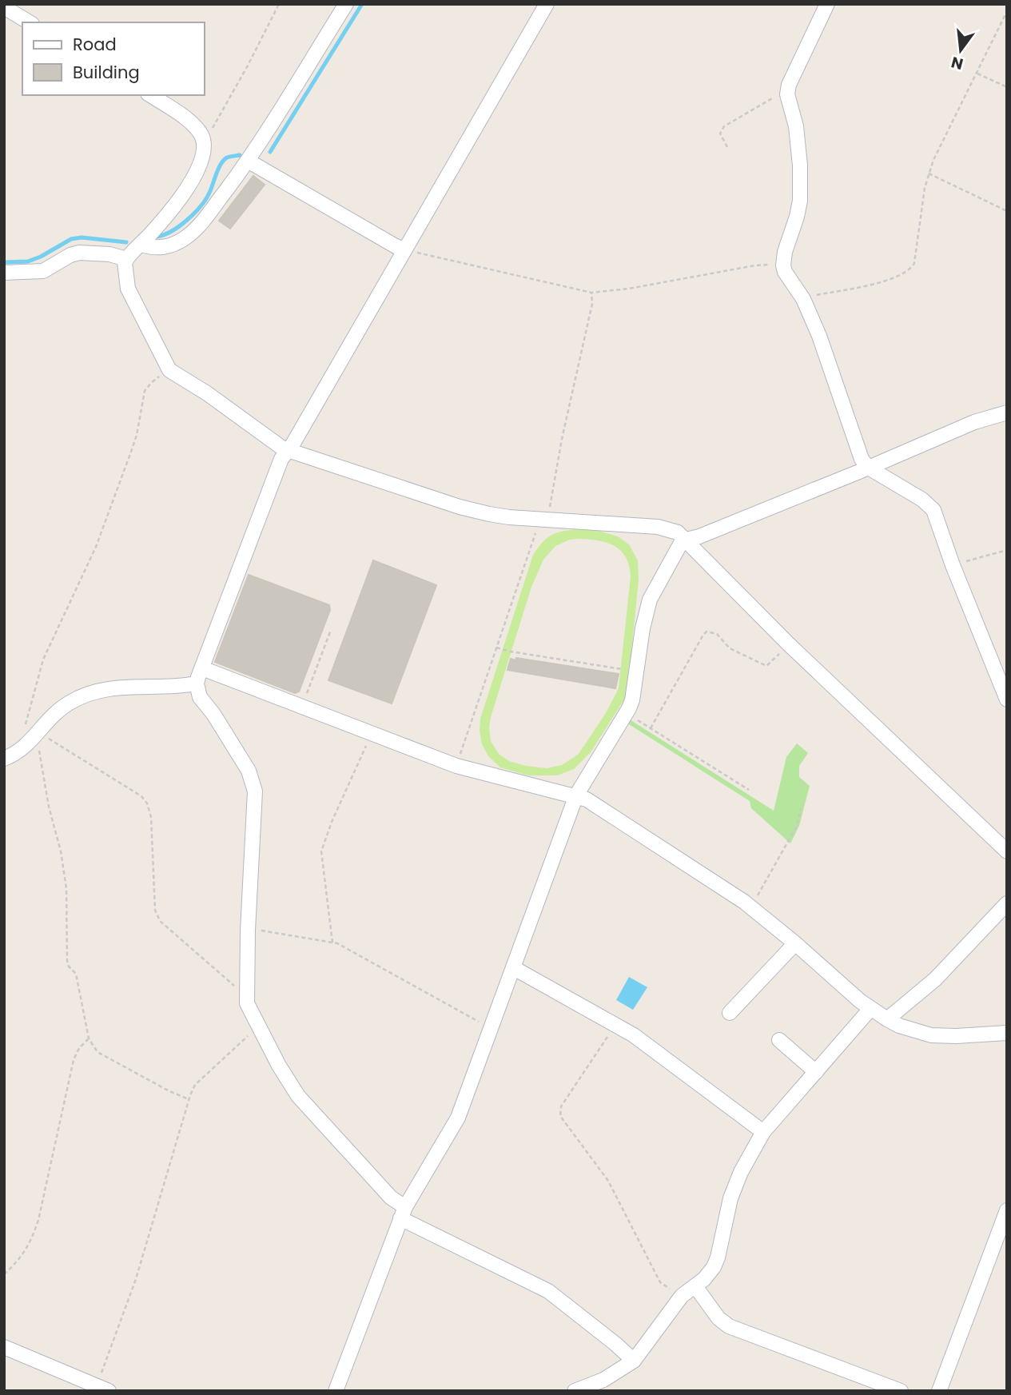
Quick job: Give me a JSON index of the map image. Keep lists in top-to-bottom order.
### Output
{
  "legend": ["Road", "Building"],
  "north": "bottom"
}
